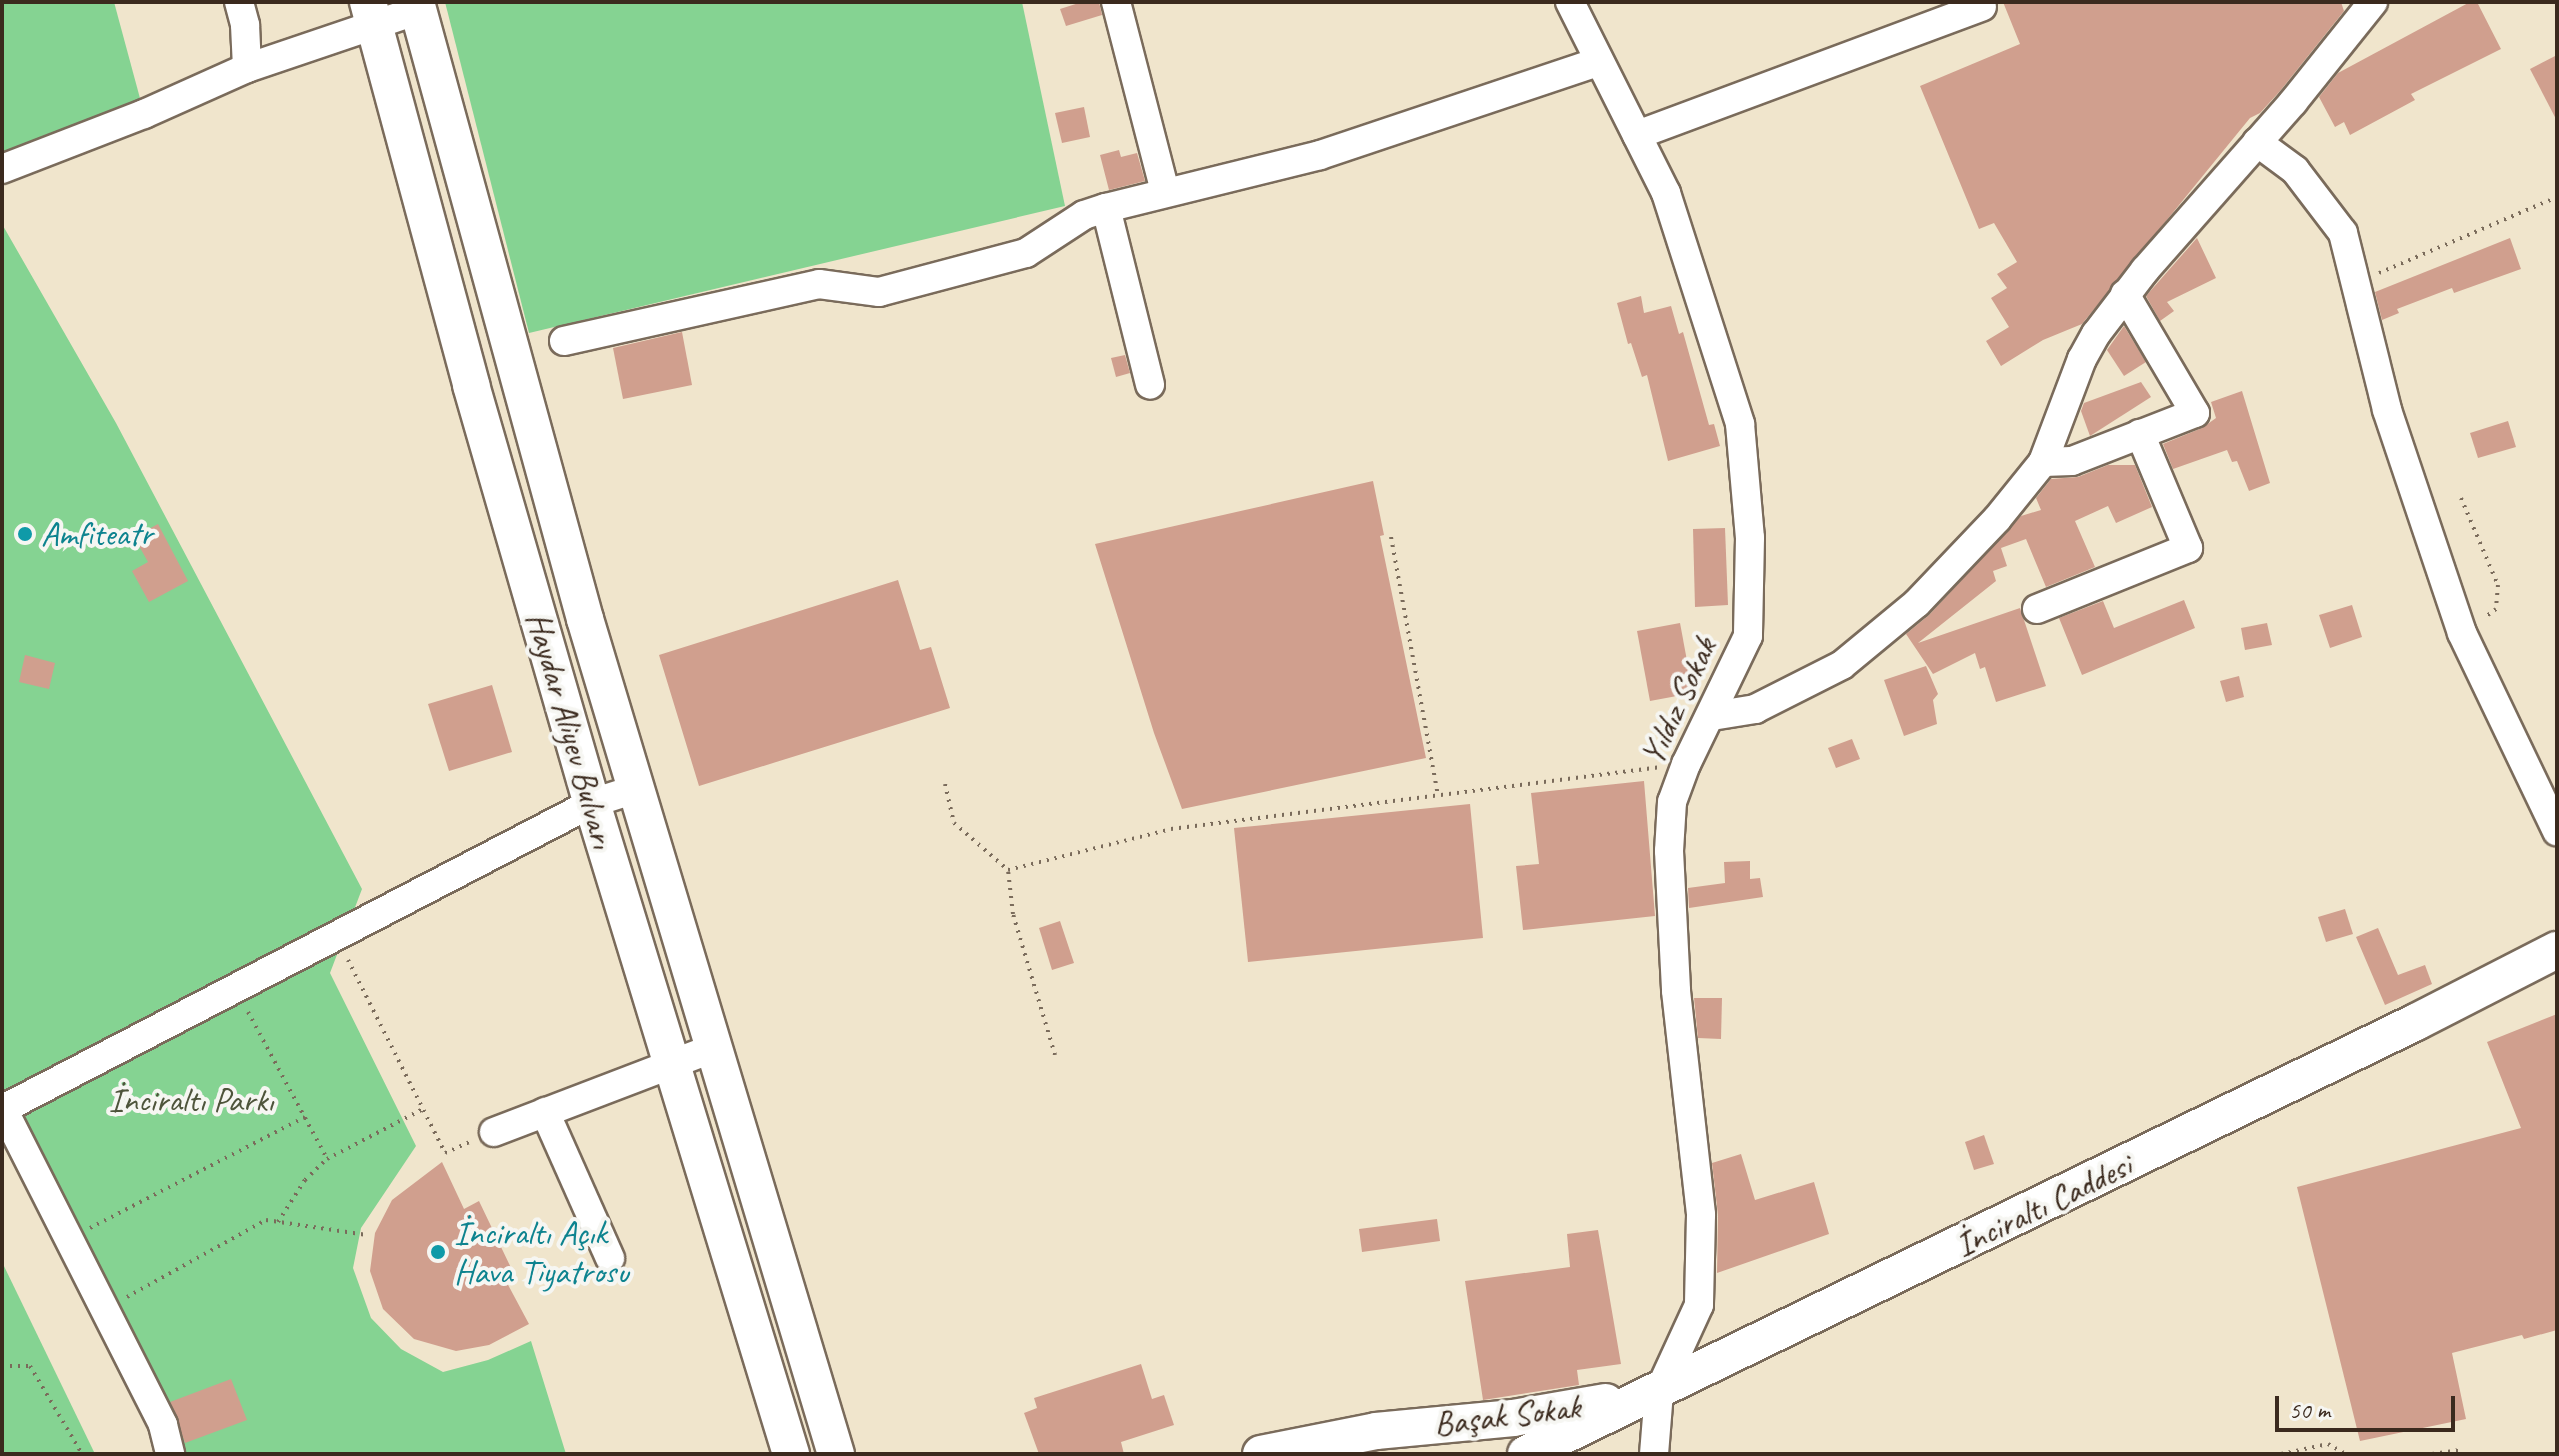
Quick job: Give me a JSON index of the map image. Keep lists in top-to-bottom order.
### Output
{
  "streets": {
    "main road": ["Haydar Aliyev Bulvarı", "İnciraltı Caddesi", "Başak Sokak"],
    "street": ["Yıldız Sokak"]
  },
  "crossings": [
    ["Yıldız Sokak", "İnciraltı Caddesi"],
    ["Yıldız Sokak", "Başak Sokak"],
    ["İnciraltı Caddesi", "Başak Sokak"]
  ],
  "parks": ["İnciraltı Parkı"],
  "places": ["Amfiteatr", "İnciraltı Açık Hava Tiyatrosu"],
  "scale_bar": "50 m"
}
